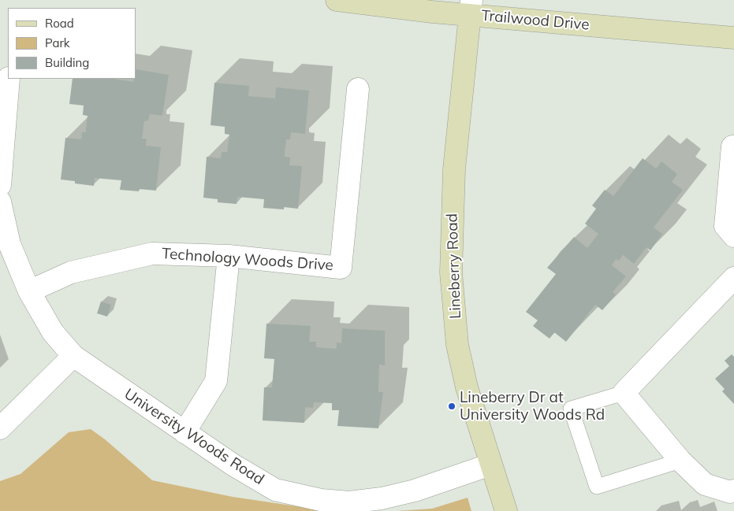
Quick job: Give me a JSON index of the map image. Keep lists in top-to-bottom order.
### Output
{
  "streets": {
    "street": [
      "Trailwood Drive",
      "Technology Woods Drive",
      "Lineberry Road",
      "University Woods Road"
    ]
  },
  "crossings": [
    ["Trailwood Drive", "Lineberry Road"],
    ["Technology Woods Drive", "University Woods Road"],
    ["Lineberry Road", "University Woods Road"]
  ],
  "places": ["Lineberry Dr at University Woods Rd"],
  "legend": ["Road", "Park", "Building"]
}
